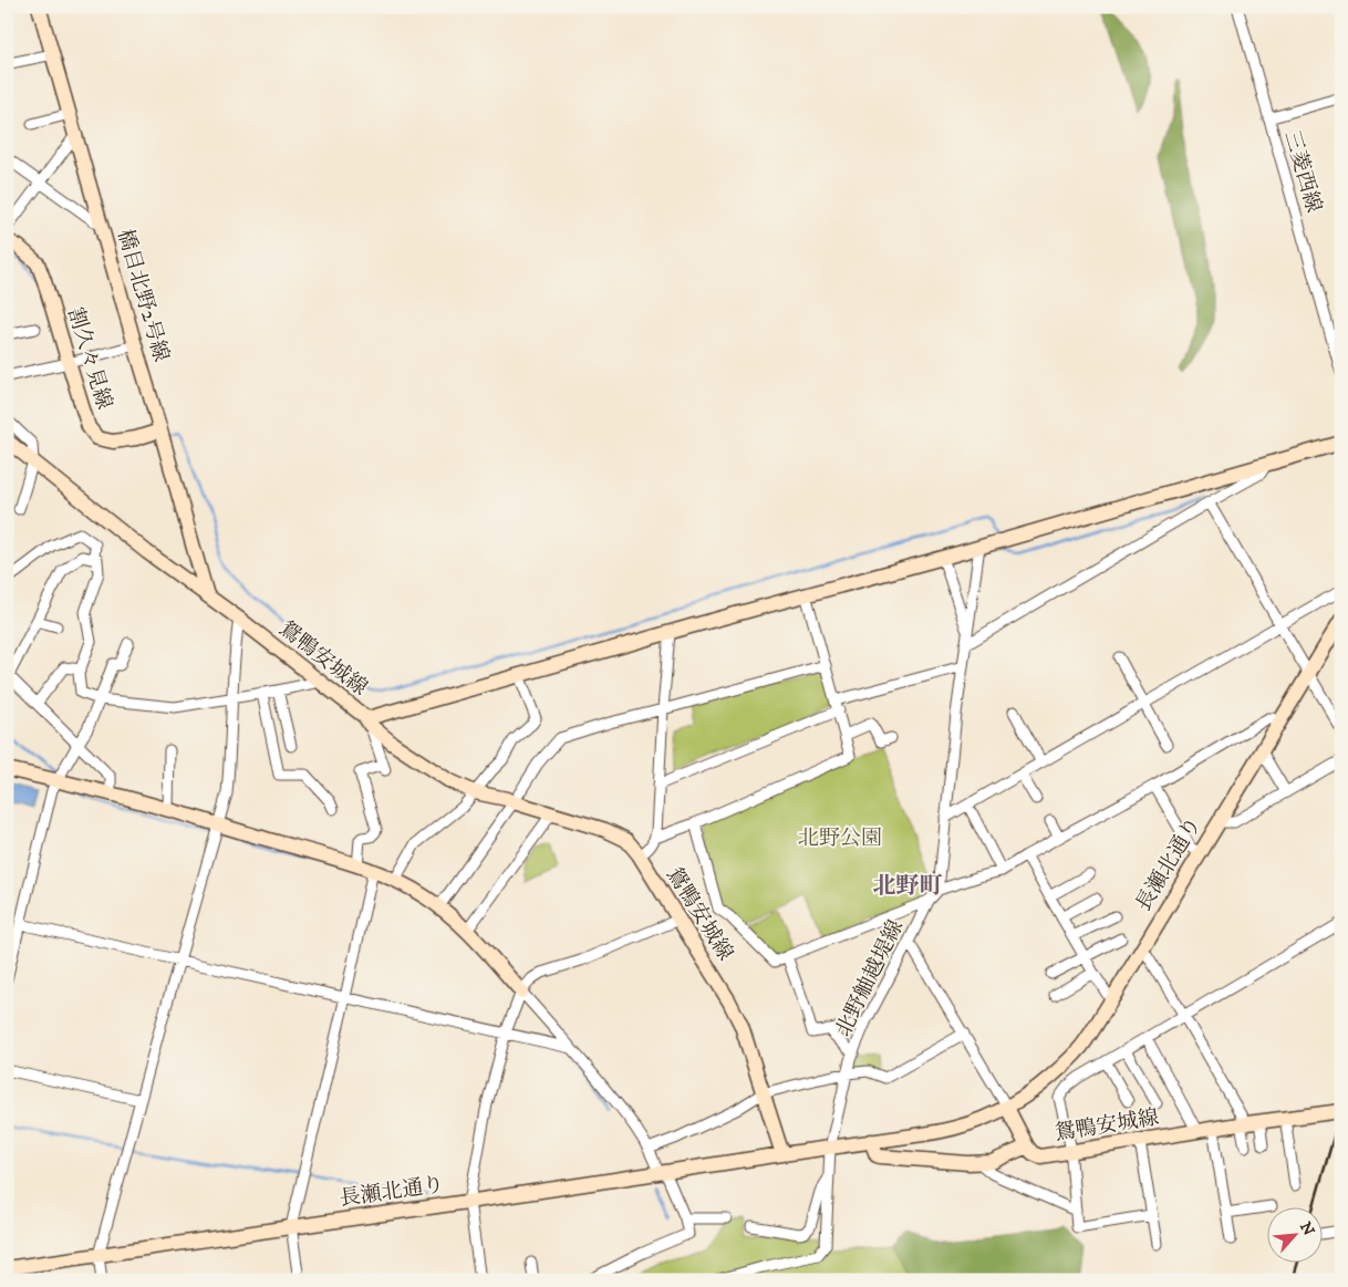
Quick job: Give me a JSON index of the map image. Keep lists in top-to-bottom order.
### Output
{
  "streets": {
    "street": [
      "三菱西線",
      "橋目北野2号線",
      "割久々見線",
      "鴛鴨安城線",
      "長瀬北通り",
      "北野舳越堤線"
    ]
  },
  "crossings": [
    ["橋目北野2号線", "割久々見線"],
    ["橋目北野2号線", "鴛鴨安城線"],
    ["鴛鴨安城線", "長瀬北通り"]
  ],
  "districts": ["北野町"],
  "parks": ["北野公園"],
  "north": "top right"
}
